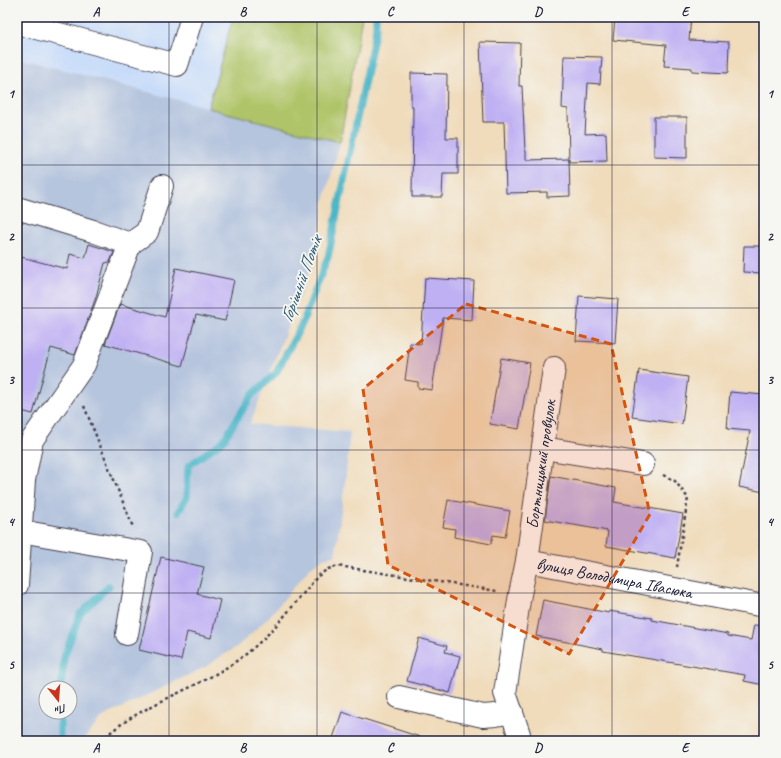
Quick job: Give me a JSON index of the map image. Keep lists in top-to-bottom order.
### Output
{
  "streets": {
    "street": ["Бортницький провулок", "вулиця Володимира Івасюка"]
  },
  "crossings": [
    ["Бортницький провулок", "вулиця Володимира Івасюка"]
  ],
  "water": ["Горішній Потік"],
  "north": "bottom",
  "grid": {
    "columns": [
      "A",
      "B",
      "C",
      "D",
      "E"
    ],
    "rows": [
      "1",
      "2",
      "3",
      "4",
      "5"
    ]
  }
}
